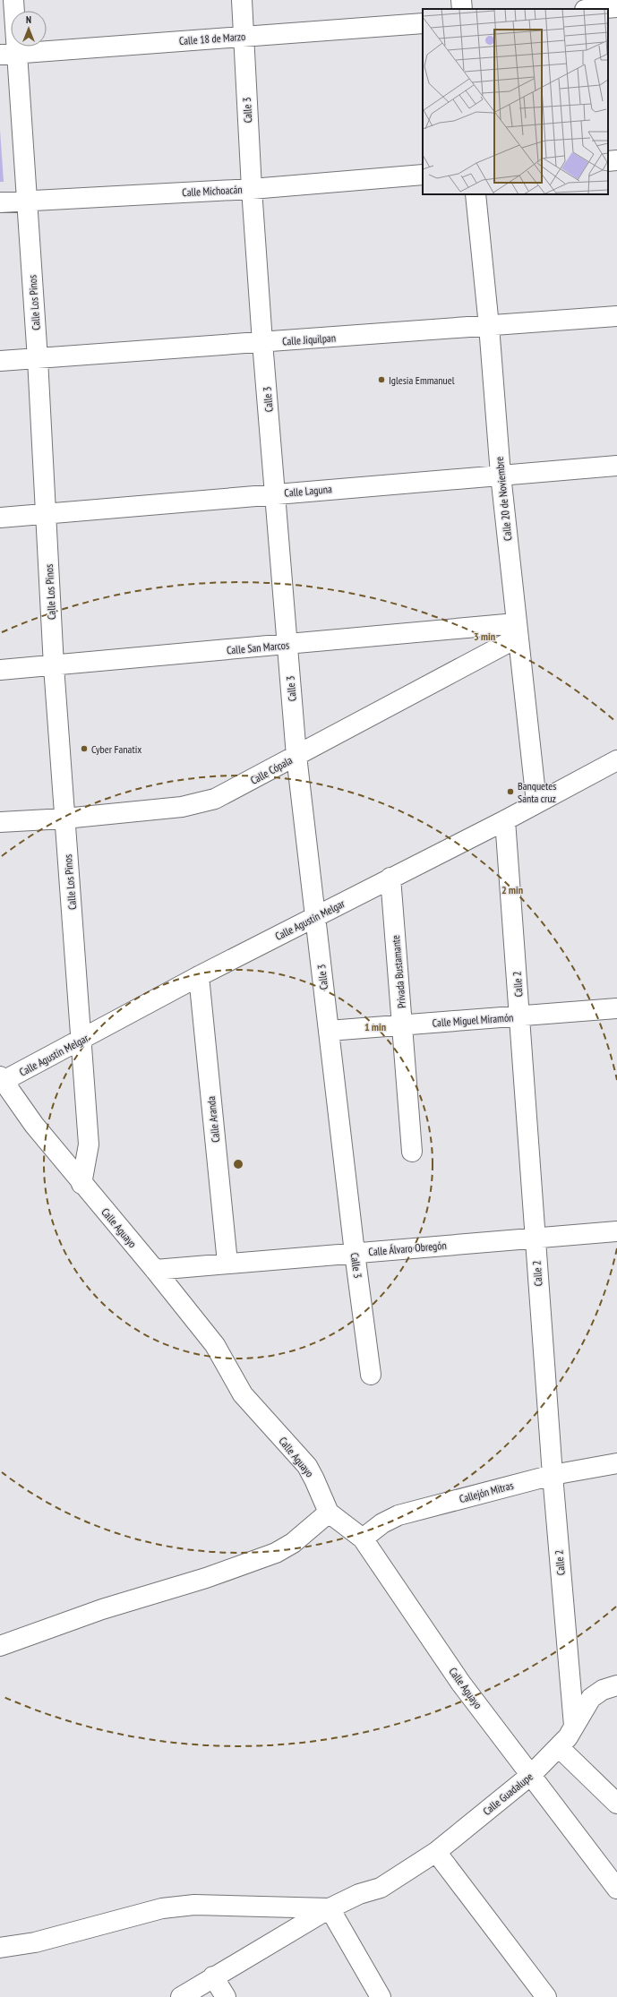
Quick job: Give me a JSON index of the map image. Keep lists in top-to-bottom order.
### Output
{
  "streets": {
    "street": [
      "Calle 18 de Marzo",
      "Calle 3",
      "Calle Michoacán",
      "Calle Los Pinos",
      "Calle Jiquilpan",
      "Calle Laguna",
      "Calle 20 de Noviembre",
      "Calle San Marcos",
      "Calle Cópala",
      "Calle Agustín Melgar",
      "Privada Bustamante",
      "Calle 2",
      "Calle Miguel Miramón",
      "Calle Aranda",
      "Calle Aguayo",
      "Calle Álvaro Obregón",
      "Callejón Mitras",
      "Calle Guadalupe"
    ]
  },
  "crossings": [
    ["Calle 18 de Marzo", "Calle 3"],
    ["Calle 18 de Marzo", "Calle Los Pinos"],
    ["Calle 3", "Calle Michoacán"],
    ["Calle 3", "Calle Jiquilpan"],
    ["Calle 3", "Calle Laguna"],
    ["Calle 3", "Calle San Marcos"],
    ["Calle 3", "Calle Cópala"],
    ["Calle 3", "Calle Agustín Melgar"],
    ["Calle 3", "Calle Miguel Miramón"],
    ["Calle 3", "Calle Álvaro Obregón"],
    ["Calle Michoacán", "Calle Los Pinos"],
    ["Calle Los Pinos", "Calle Jiquilpan"],
    ["Calle Los Pinos", "Calle Laguna"],
    ["Calle Los Pinos", "Calle San Marcos"],
    ["Calle Los Pinos", "Calle Cópala"],
    ["Calle Los Pinos", "Calle Agustín Melgar"],
    ["Calle Los Pinos", "Calle Aguayo"],
    ["Calle Jiquilpan", "Calle 20 de Noviembre"],
    ["Calle Laguna", "Calle 20 de Noviembre"],
    ["Calle 20 de Noviembre", "Calle San Marcos"],
    ["Calle 20 de Noviembre", "Calle Cópala"],
    ["Calle 20 de Noviembre", "Calle Agustín Melgar"],
    ["Calle San Marcos", "Calle Cópala"],
    ["Calle Agustín Melgar", "Privada Bustamante"],
    ["Calle Agustín Melgar", "Calle 2"],
    ["Calle Agustín Melgar", "Calle Aranda"],
    ["Calle Agustín Melgar", "Calle Aguayo"],
    ["Privada Bustamante", "Calle Miguel Miramón"],
    ["Calle 2", "Calle Miguel Miramón"],
    ["Calle 2", "Calle Álvaro Obregón"],
    ["Calle 2", "Callejón Mitras"],
    ["Calle 2", "Calle Guadalupe"],
    ["Calle Aranda", "Calle Álvaro Obregón"],
    ["Calle Aguayo", "Calle Álvaro Obregón"],
    ["Calle Aguayo", "Callejón Mitras"],
    ["Calle Aguayo", "Calle Guadalupe"]
  ],
  "places": ["Iglesia Emmanuel", "Cyber Fanatix", "Banquetes Santa cruz"],
  "north": "top",
  "rings": ["3 min", "2 min", "1 min"]
}
